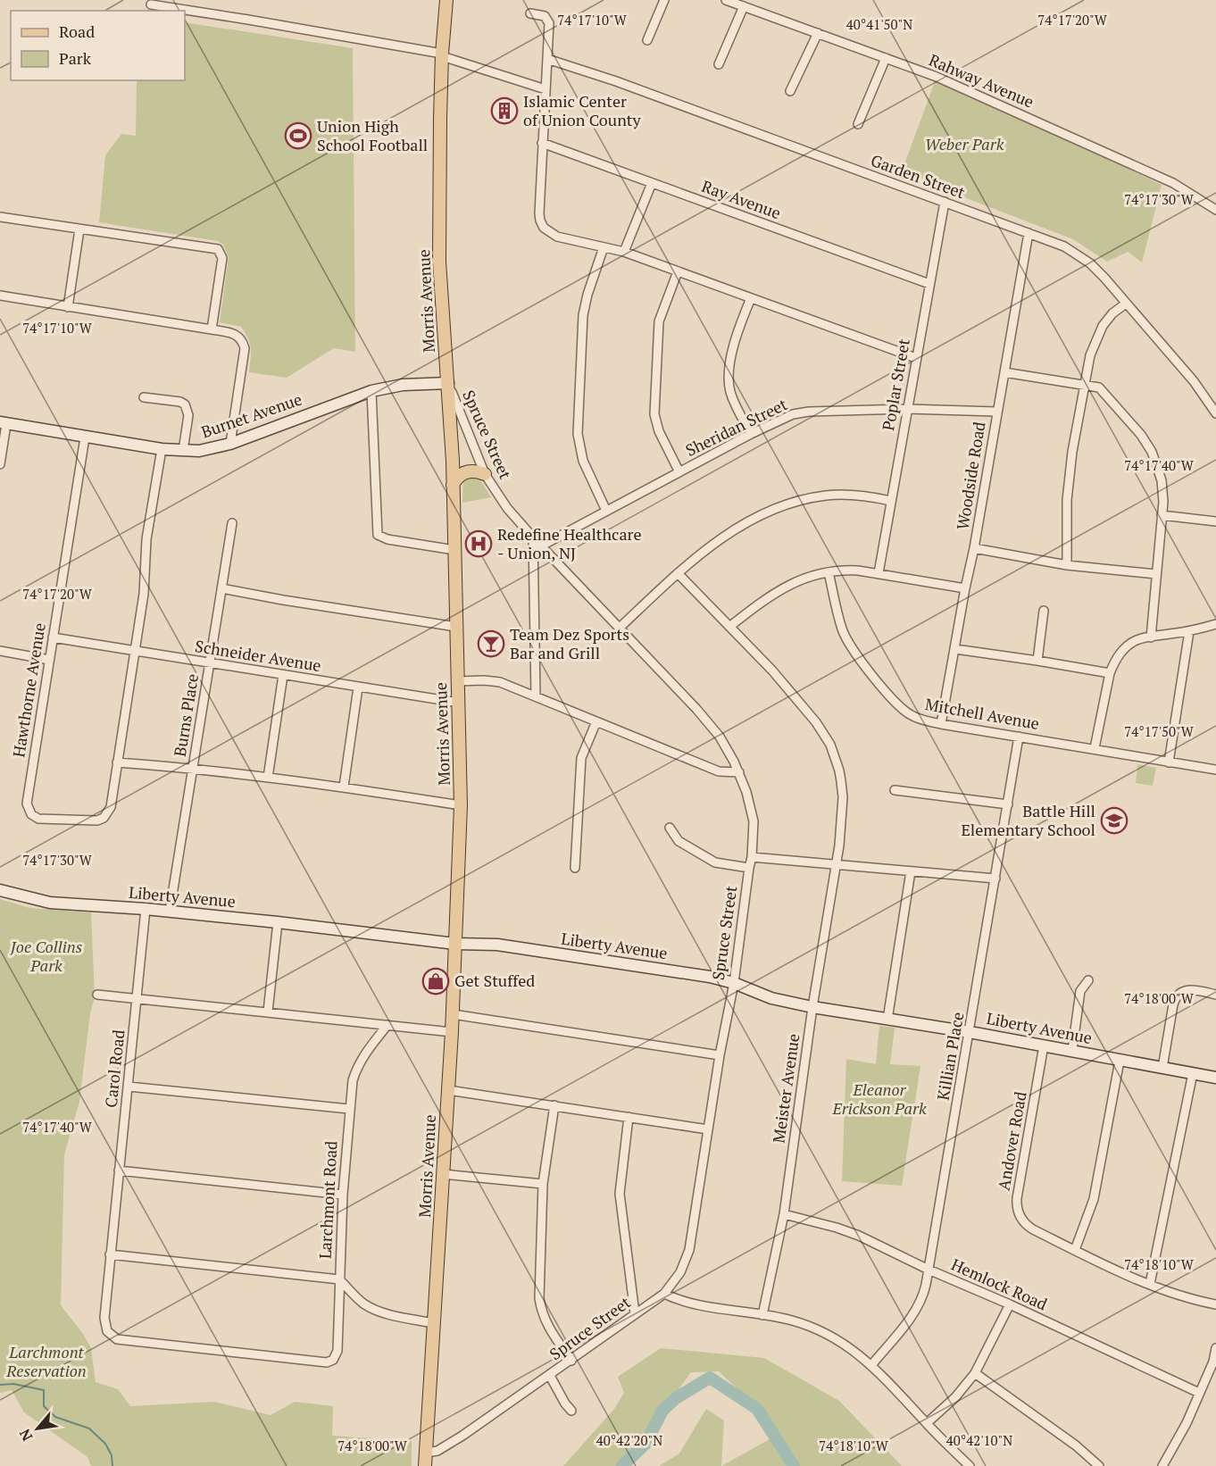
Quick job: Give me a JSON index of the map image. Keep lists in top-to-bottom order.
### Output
{
  "streets": {
    "main road": ["Morris Avenue"],
    "street": [
      "Rahway Avenue",
      "Garden Street",
      "Ray Avenue",
      "Poplar Street",
      "Burnet Avenue",
      "Sheridan Street",
      "Spruce Street",
      "Woodside Road",
      "Schneider Avenue",
      "Hawthorne Avenue",
      "Mitchell Avenue",
      "Burns Place",
      "Liberty Avenue",
      "Killian Place",
      "Carol Road",
      "Meister Avenue",
      "Andover Road",
      "Larchmont Road",
      "Hemlock Road"
    ]
  },
  "crossings": [
    ["Garden Street", "Poplar Street"],
    ["Garden Street", "Woodside Road"],
    ["Ray Avenue", "Poplar Street"],
    ["Morris Avenue", "Burnet Avenue"],
    ["Morris Avenue", "Spruce Street"],
    ["Morris Avenue", "Schneider Avenue"],
    ["Morris Avenue", "Liberty Avenue"],
    ["Morris Avenue", "Larchmont Road"],
    ["Poplar Street", "Sheridan Street"],
    ["Burnet Avenue", "Spruce Street"],
    ["Burnet Avenue", "Hawthorne Avenue"],
    ["Sheridan Street", "Spruce Street"],
    ["Sheridan Street", "Woodside Road"],
    ["Spruce Street", "Liberty Avenue"],
    ["Woodside Road", "Mitchell Avenue"],
    ["Schneider Avenue", "Hawthorne Avenue"],
    ["Schneider Avenue", "Burns Place"],
    ["Mitchell Avenue", "Killian Place"],
    ["Burns Place", "Liberty Avenue"],
    ["Liberty Avenue", "Killian Place"],
    ["Liberty Avenue", "Carol Road"],
    ["Liberty Avenue", "Meister Avenue"],
    ["Liberty Avenue", "Andover Road"],
    ["Killian Place", "Hemlock Road"],
    ["Carol Road", "Larchmont Road"],
    ["Meister Avenue", "Hemlock Road"]
  ],
  "parks": [
    "Weber Park",
    "Joe Collins Park",
    "Eleanor Erickson Park",
    "Larchmont Reservation"
  ],
  "places": {
    "building": ["Islamic Center of Union County"],
    "sports": ["Union High School Football"],
    "hospital": ["Redefine Healthcare - Union, NJ"],
    "bar": ["Team Dez Sports Bar and Grill"],
    "school or university": ["Battle Hill Elementary School"],
    "shop": ["Get Stuffed"]
  },
  "legend": ["Road", "Park"],
  "north": "bottom left",
  "coordinates": [
    "74°17'10\"W",
    "74°17'20\"W",
    "40°41'50\"N",
    "74°17'30\"W",
    "74°17'40\"W",
    "74°17'50\"W",
    "74°18'00\"W",
    "74°18'10\"W",
    "40°42'20\"N",
    "40°42'10\"N"
  ]
}
